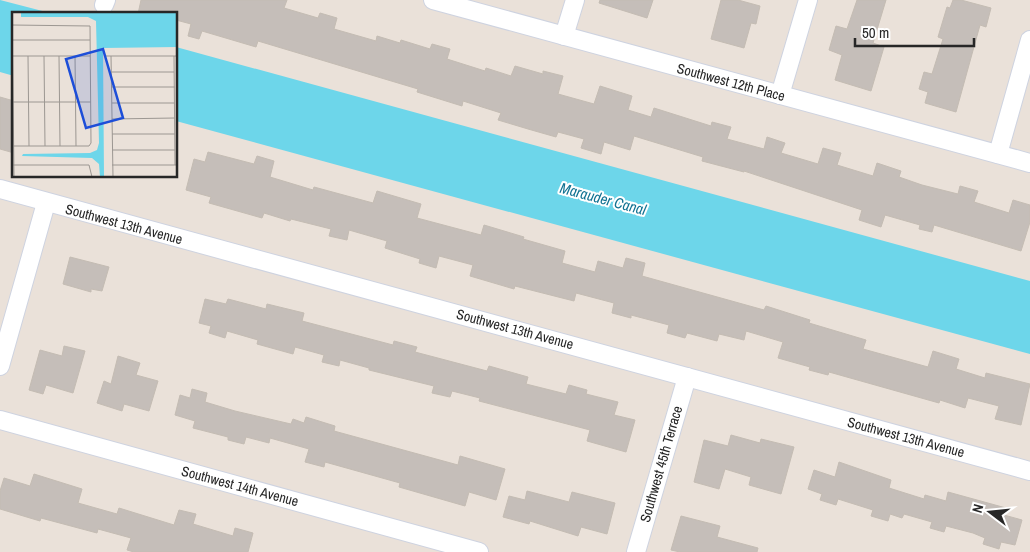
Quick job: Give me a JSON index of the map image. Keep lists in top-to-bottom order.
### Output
{
  "streets": {
    "street": [
      "Southwest 12th Place",
      "Southwest 13th Avenue",
      "Southwest 45th Terrace",
      "Southwest 14th Avenue"
    ]
  },
  "crossings": [
    ["Southwest 13th Avenue", "Southwest 45th Terrace"]
  ],
  "water": ["Marauder Canal"],
  "scale_bar": "50 m",
  "north": "left"
}
